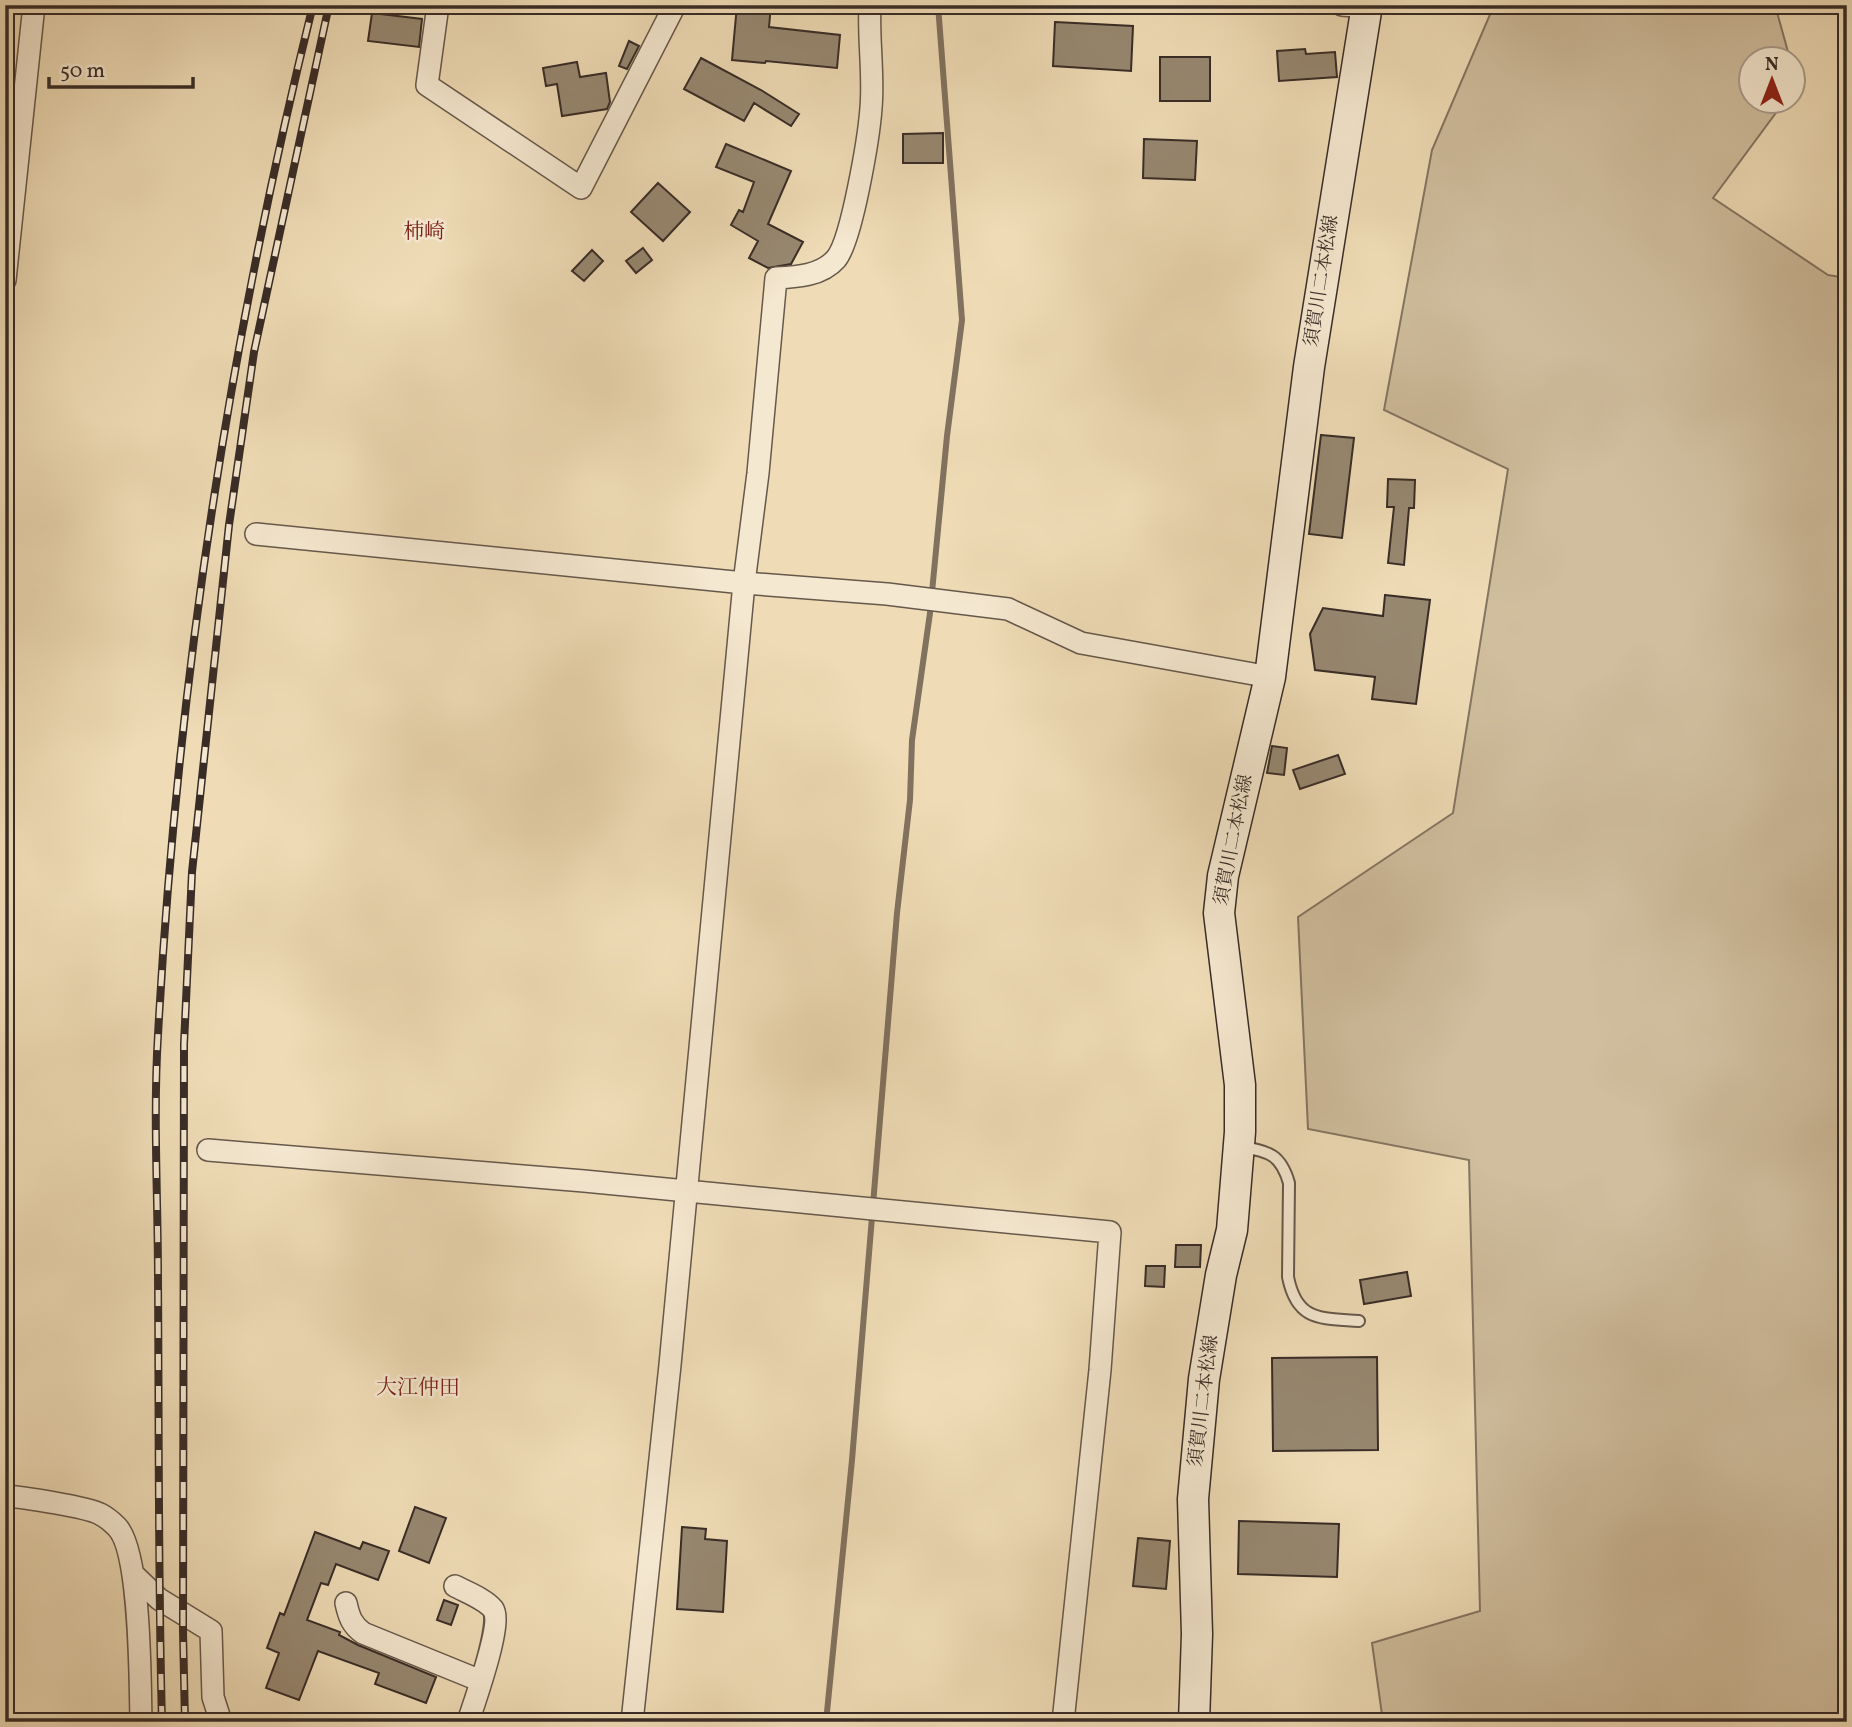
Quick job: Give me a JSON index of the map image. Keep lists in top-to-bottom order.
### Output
{
  "streets": {
    "main road": ["須賀川二本松線"]
  },
  "districts": ["柿崎", "大江仲田"],
  "scale_bar": "50 m",
  "north": "top"
}
